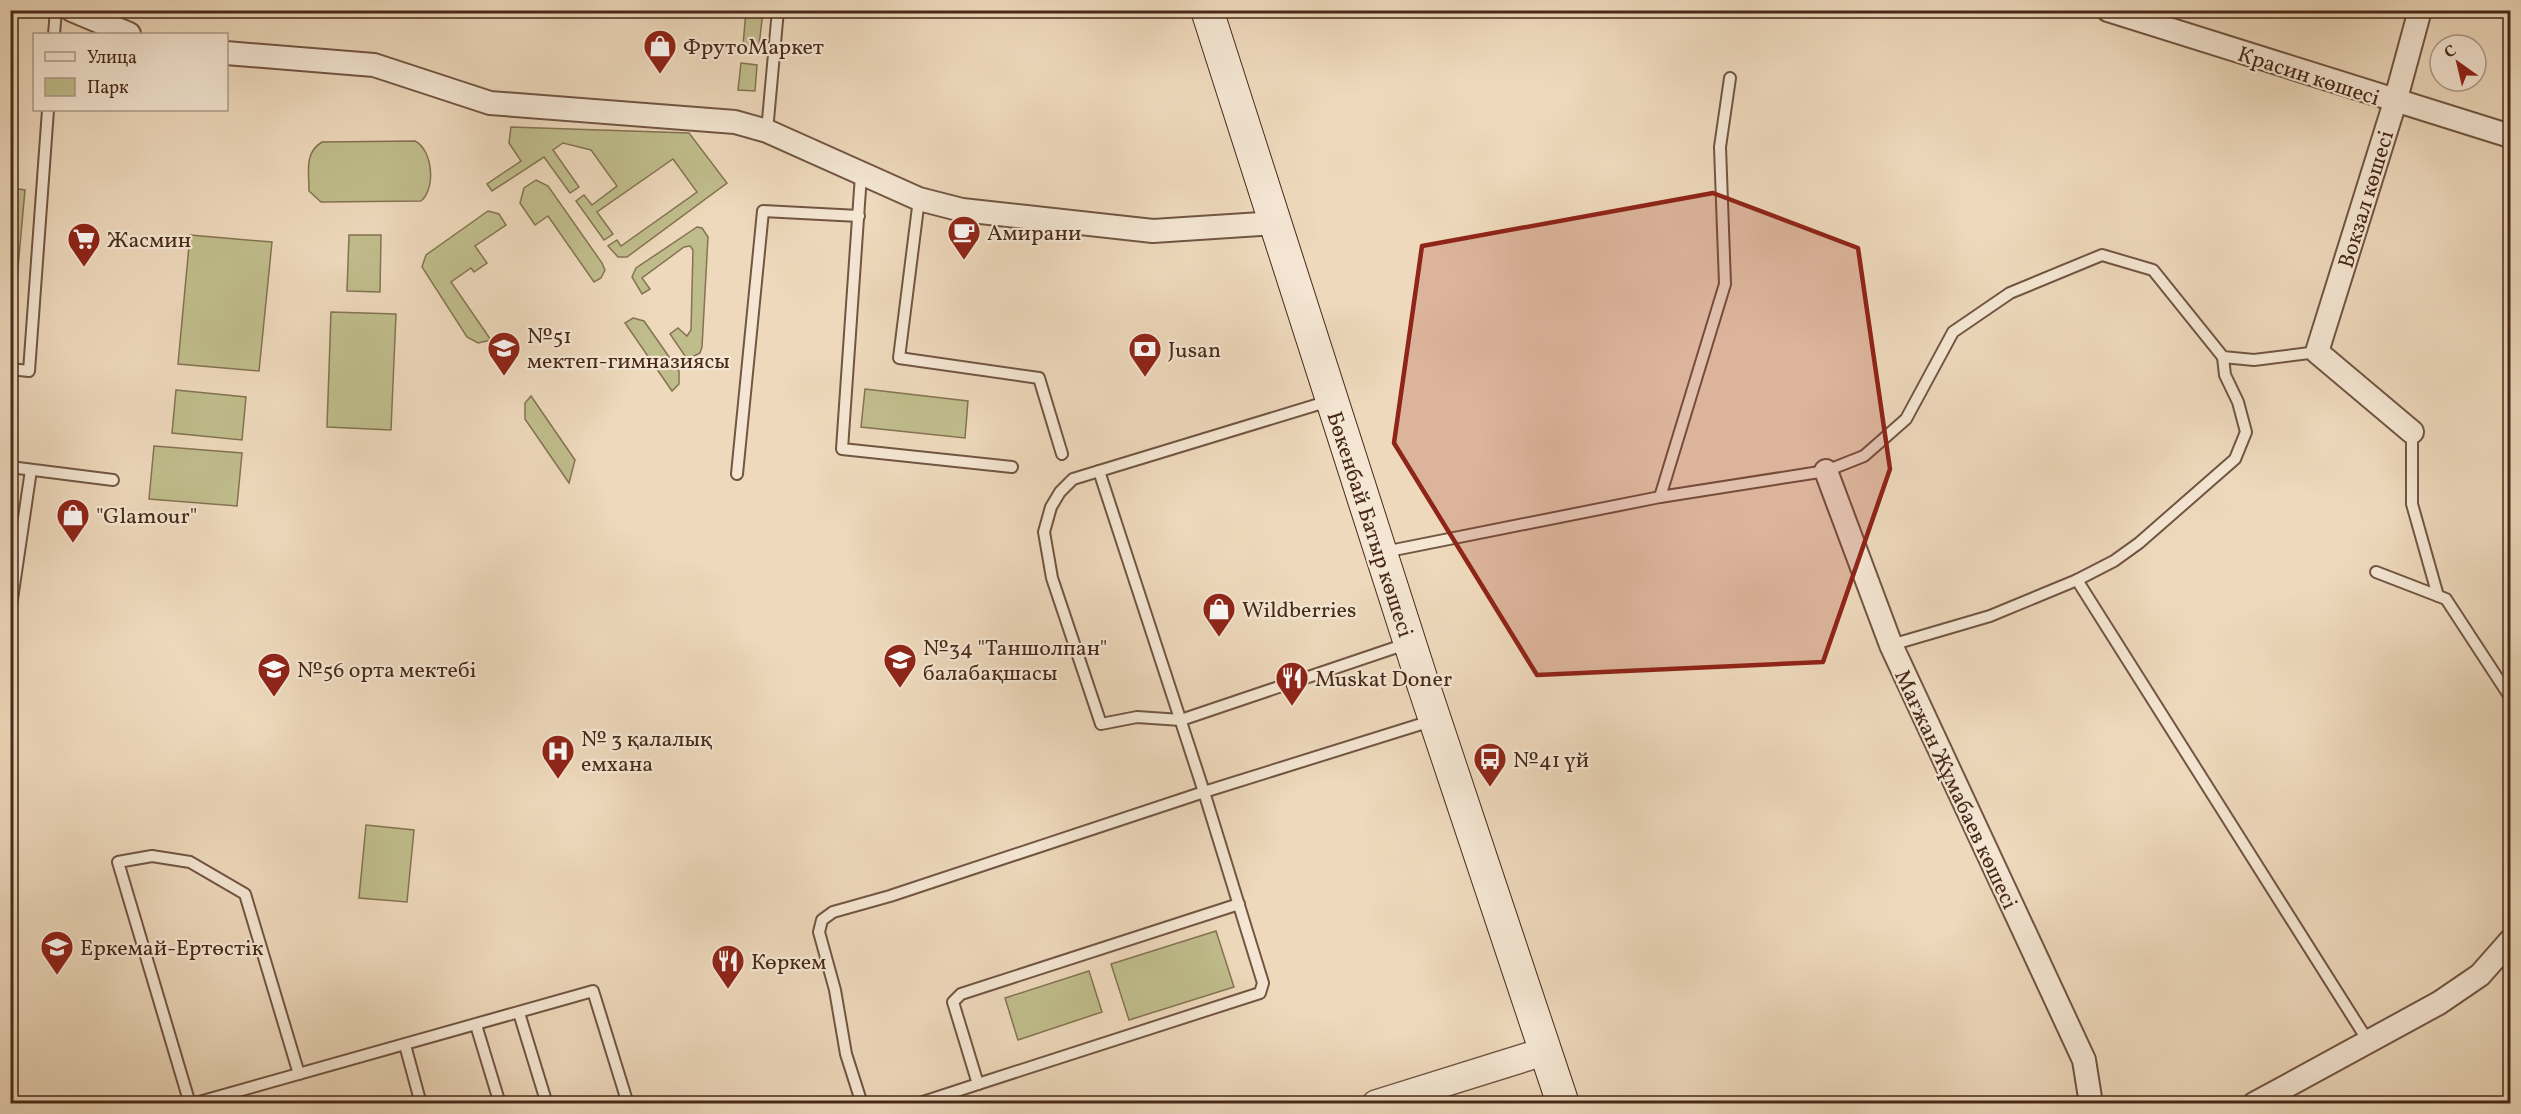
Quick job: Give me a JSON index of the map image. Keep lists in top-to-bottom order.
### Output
{
  "streets": {
    "main road": ["Бөкенбай Батыр көшесі"],
    "street": ["Красин көшесі", "Вокзал көшесі", "Мағжан Жұмабаев көшесі"]
  },
  "crossings": [
    ["Красин көшесі", "Вокзал көшесі"]
  ],
  "places": {
    "shop": ["ФрутоМаркет", "\"Glamour\"", "Wildberries"],
    "cafe": ["Амирани"],
    "supermarket": ["Жасмин"],
    "school or university": [
      "№51 мектеп-гимназиясы",
      "№34 \"Таншолпан\" балабақшасы",
      "№56 орта мектебі",
      "Еркемай-Ертөстік"
    ],
    "bank": ["Jusan"],
    "restaurant": ["Muskat Doner", "Көркем"],
    "hospital": ["№ 3 қалалық емхана"],
    "bus stop": ["№41 үй"]
  },
  "legend": ["Улица", "Парк"],
  "north": "top left"
}
